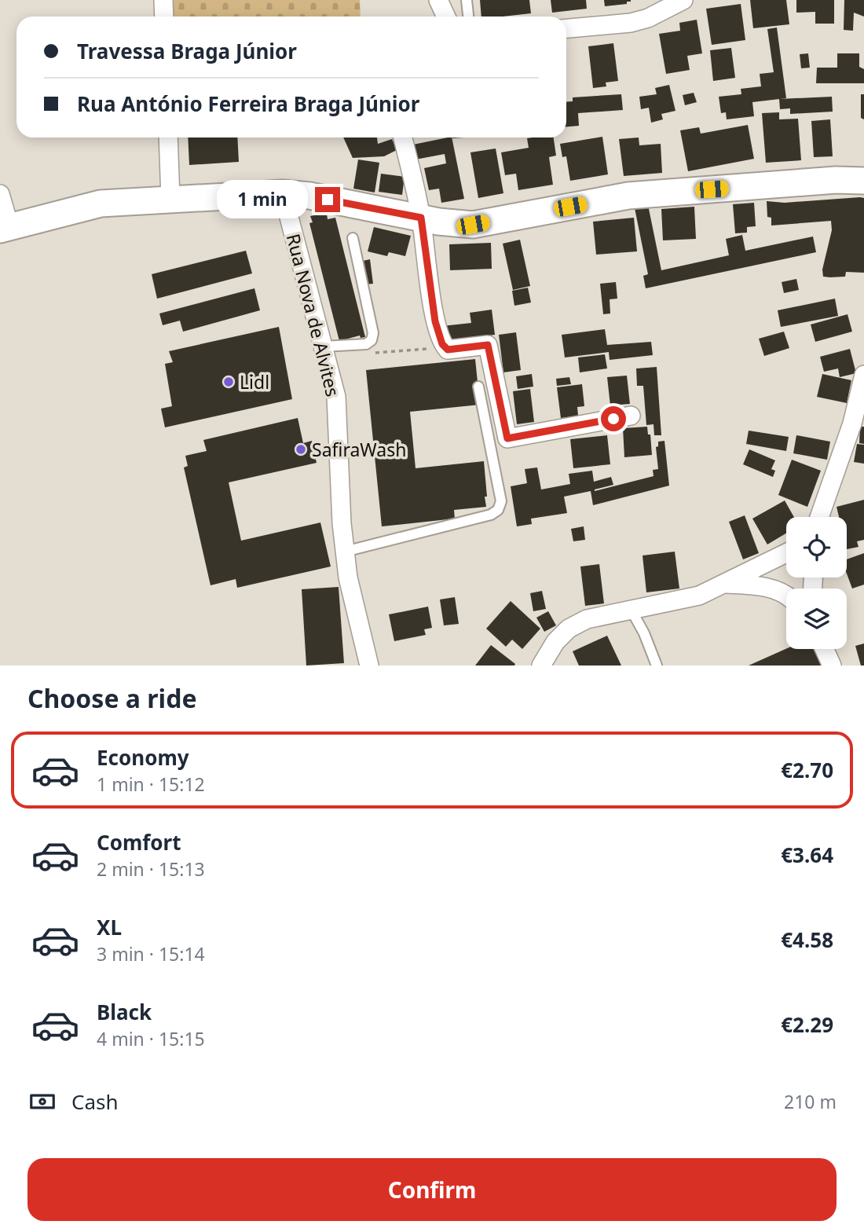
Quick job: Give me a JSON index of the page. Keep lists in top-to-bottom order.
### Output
{
  "streets": {
    "street": ["Rua Nova de Alvites"]
  },
  "places": ["Lidl", "SafiraWash"],
  "page": {
    "banner": ["Travessa Braga Júnior", "Rua António Ferreira Braga Júnior"],
    "bubble": "1 min",
    "heading": "Choose a ride",
    "list": [
      {
        "name": "Economy",
        "note": "1 min · 15:12",
        "value": "€2.70"
      },
      {
        "name": "Comfort",
        "note": "2 min · 15:13",
        "value": "€3.64"
      },
      {
        "name": "XL",
        "note": "3 min · 15:14",
        "value": "€4.58"
      },
      {
        "name": "Black",
        "note": "4 min · 15:15",
        "value": "€2.29"
      }
    ],
    "pay": ["Cash", "210 m"],
    "buttons": "Confirm"
  }
}
